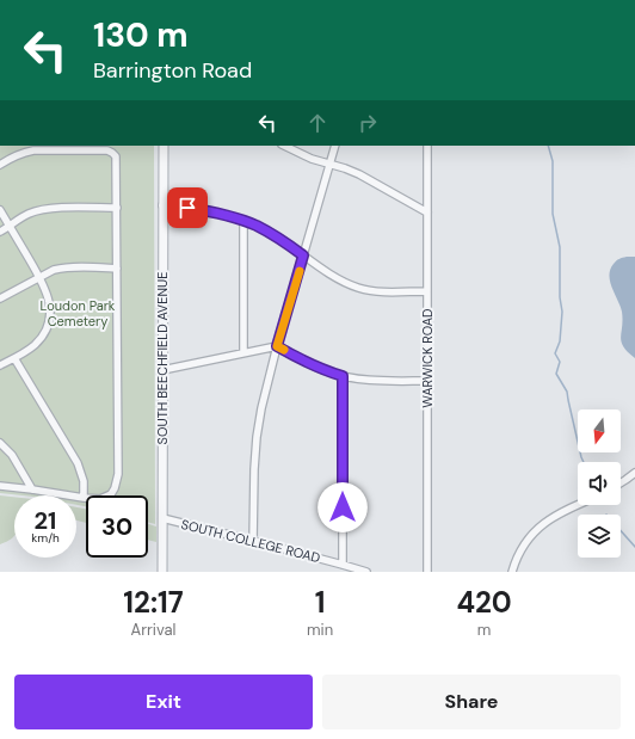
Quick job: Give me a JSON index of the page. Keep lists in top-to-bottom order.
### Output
{
  "streets": {
    "street": ["SOUTH BEECHFIELD AVENUE", "WARWICK ROAD", "SOUTH COLLEGE ROAD"]
  },
  "crossings": [
    ["SOUTH BEECHFIELD AVENUE", "SOUTH COLLEGE ROAD"]
  ],
  "parks": ["Loudon Park Cemetery"],
  "north": "bottom",
  "page": {
    "turn": ["130 m", "Barrington Road"],
    "speed": "21 km/h",
    "limit": "30",
    "eta": [
      "12:17",
      "Arrival",
      "1",
      "min",
      "420",
      "m"
    ],
    "buttons": ["Exit", "Share"]
  }
}
